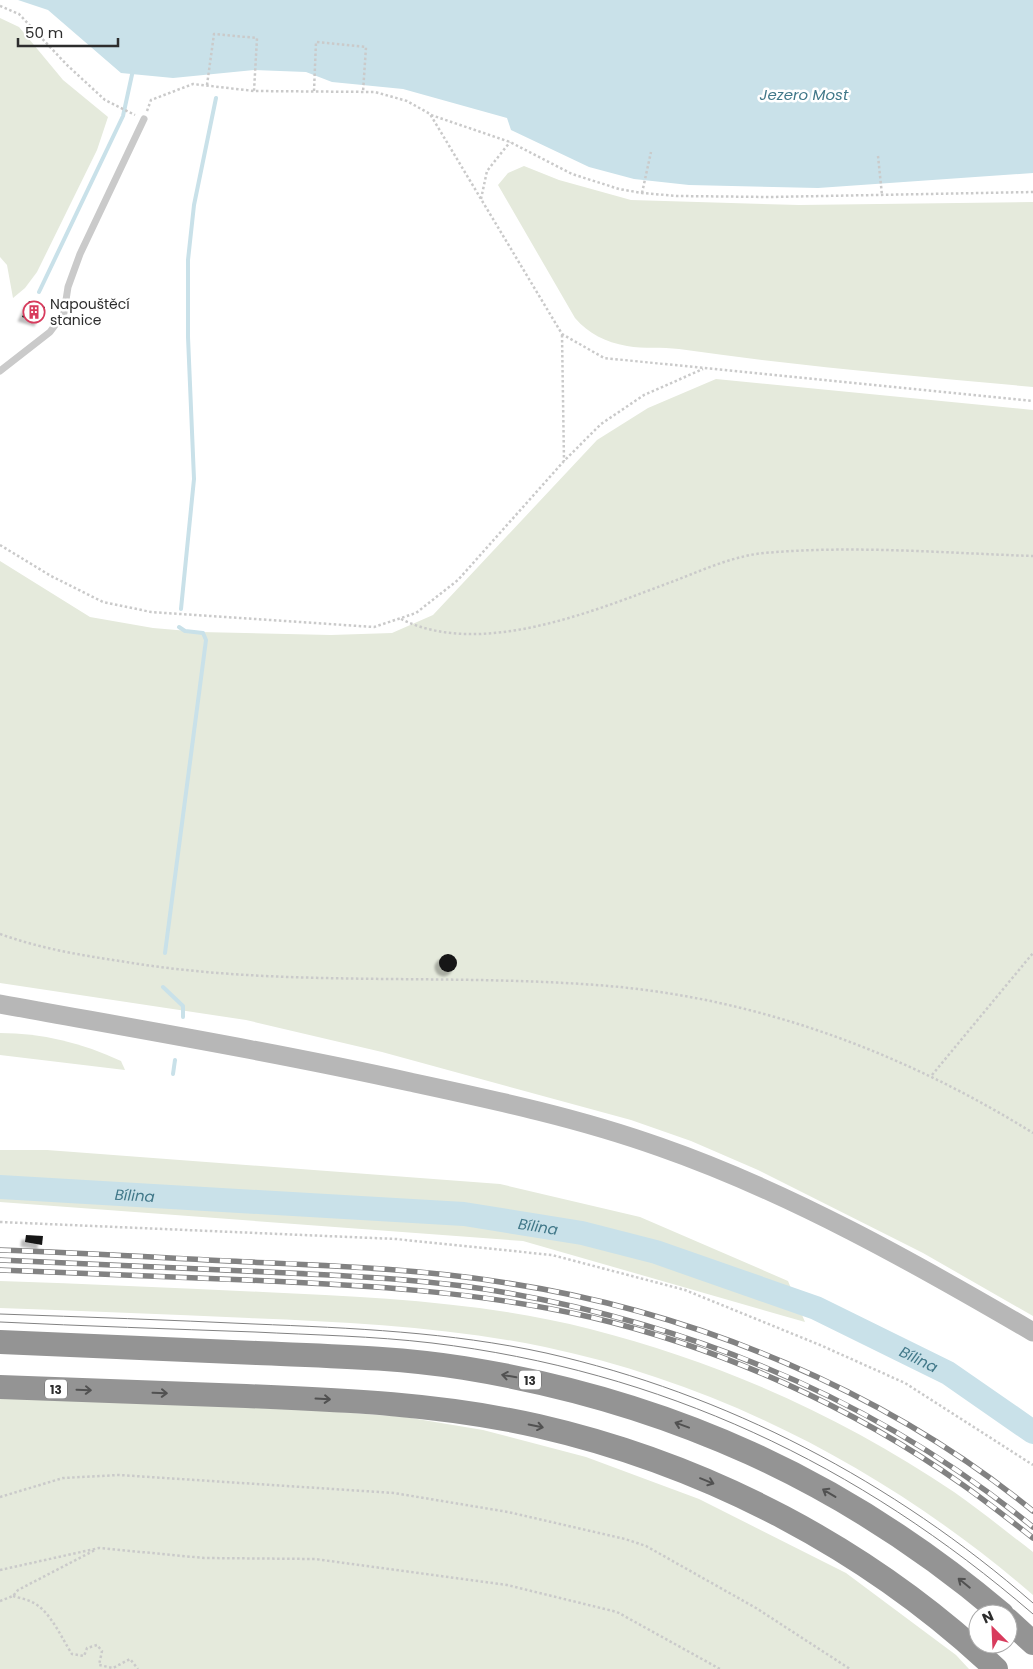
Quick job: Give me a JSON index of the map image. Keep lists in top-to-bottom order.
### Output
{
  "streets": {
    "highway": ["13"]
  },
  "water": ["Jezero Most", "Bílina"],
  "places": {
    "building": ["Napouštěcí stanice"]
  },
  "scale_bar": "50 m",
  "north": "top left"
}
